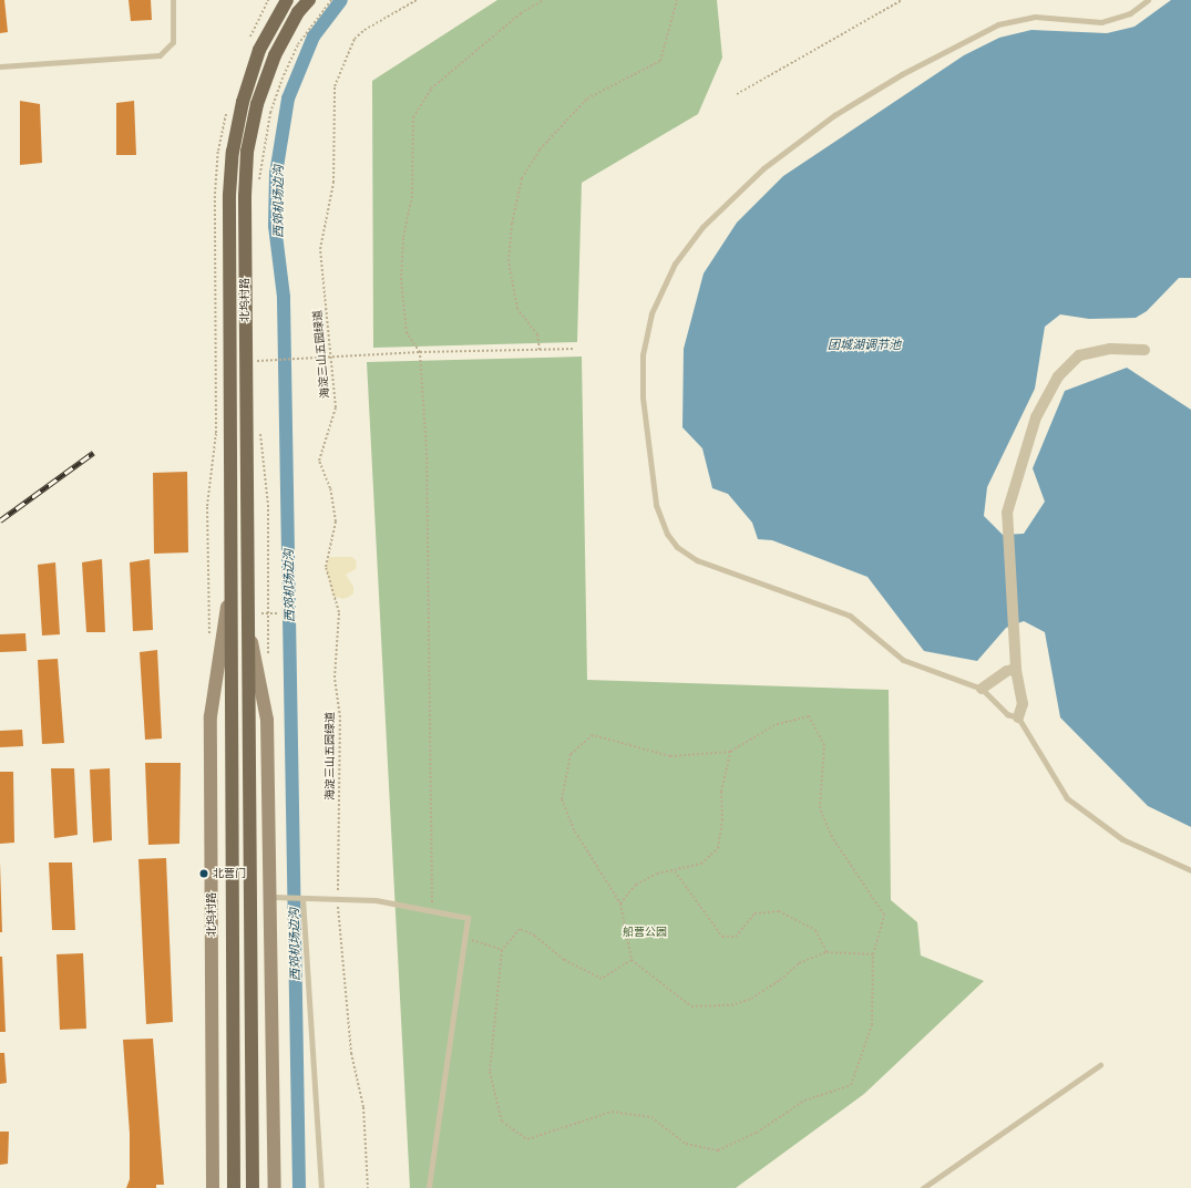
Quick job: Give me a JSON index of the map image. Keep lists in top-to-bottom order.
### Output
{
  "streets": {
    "main road": ["北坞村路"],
    "path": ["海淀三山五园绿道"]
  },
  "water": ["西郊机场边沟", "团城湖调节池"],
  "parks": ["船营公园"],
  "places": ["北营门"]
}
